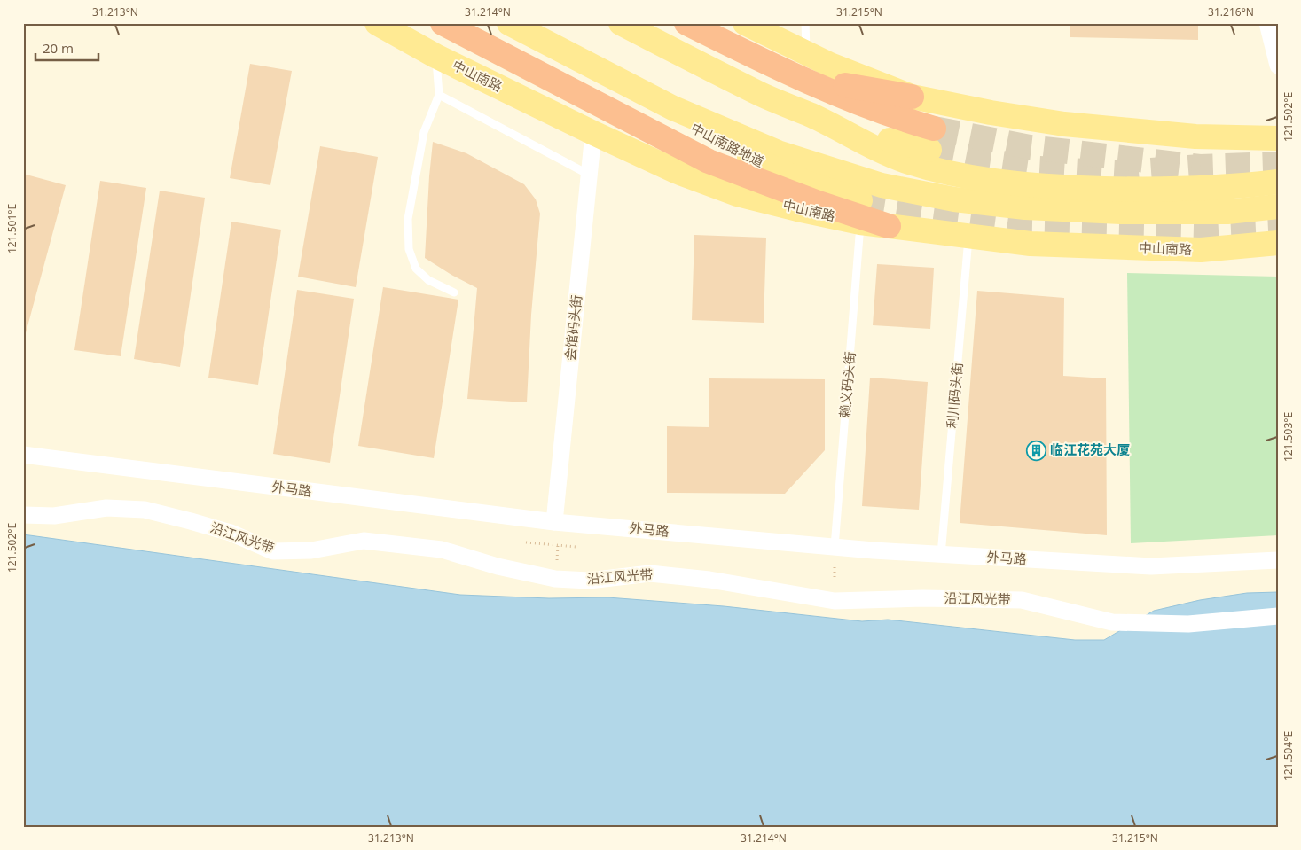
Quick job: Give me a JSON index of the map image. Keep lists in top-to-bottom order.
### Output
{
  "streets": {
    "main road": ["中山南路", "中山南路地道"],
    "street": ["会馆码头街", "外马路", "沿江风光带"],
    "lane": ["赖义码头街", "利川码头街"]
  },
  "crossings": [
    ["中山南路", "中山南路地道"],
    ["中山南路", "会馆码头街"],
    ["中山南路", "赖义码头街"],
    ["中山南路", "利川码头街"],
    ["中山南路地道", "赖义码头街"],
    ["会馆码头街", "外马路"],
    ["赖义码头街", "外马路"],
    ["利川码头街", "外马路"]
  ],
  "places": {
    "building": ["临江花苑大厦"]
  },
  "scale_bar": "20 m",
  "coordinates": [
    "31.213°N",
    "31.214°N",
    "31.215°N",
    "31.216°N",
    "121.502°E",
    "121.501°E",
    "121.503°E",
    "121.504°E"
  ]
}
